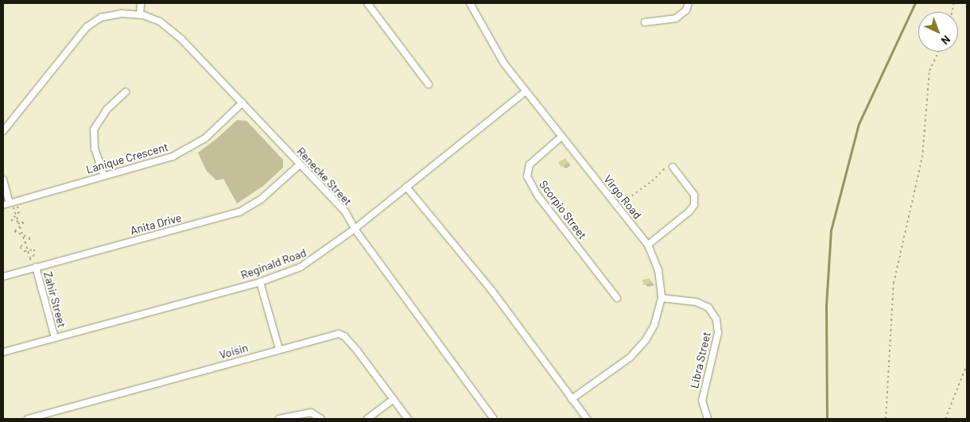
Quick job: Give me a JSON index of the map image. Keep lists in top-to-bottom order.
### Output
{
  "streets": {
    "street": [
      "Lanique Crescent",
      "Renecke Street",
      "Virgo Road",
      "Scorpio Street",
      "Anita Drive",
      "Reginald Road",
      "Zahir Street",
      "Voisin",
      "Libra Street"
    ]
  },
  "crossings": [
    ["Lanique Crescent", "Renecke Street"],
    ["Renecke Street", "Anita Drive"],
    ["Renecke Street", "Reginald Road"],
    ["Virgo Road", "Scorpio Street"],
    ["Virgo Road", "Reginald Road"],
    ["Virgo Road", "Libra Street"],
    ["Anita Drive", "Zahir Street"],
    ["Reginald Road", "Zahir Street"]
  ],
  "north": "bottom right"
}
